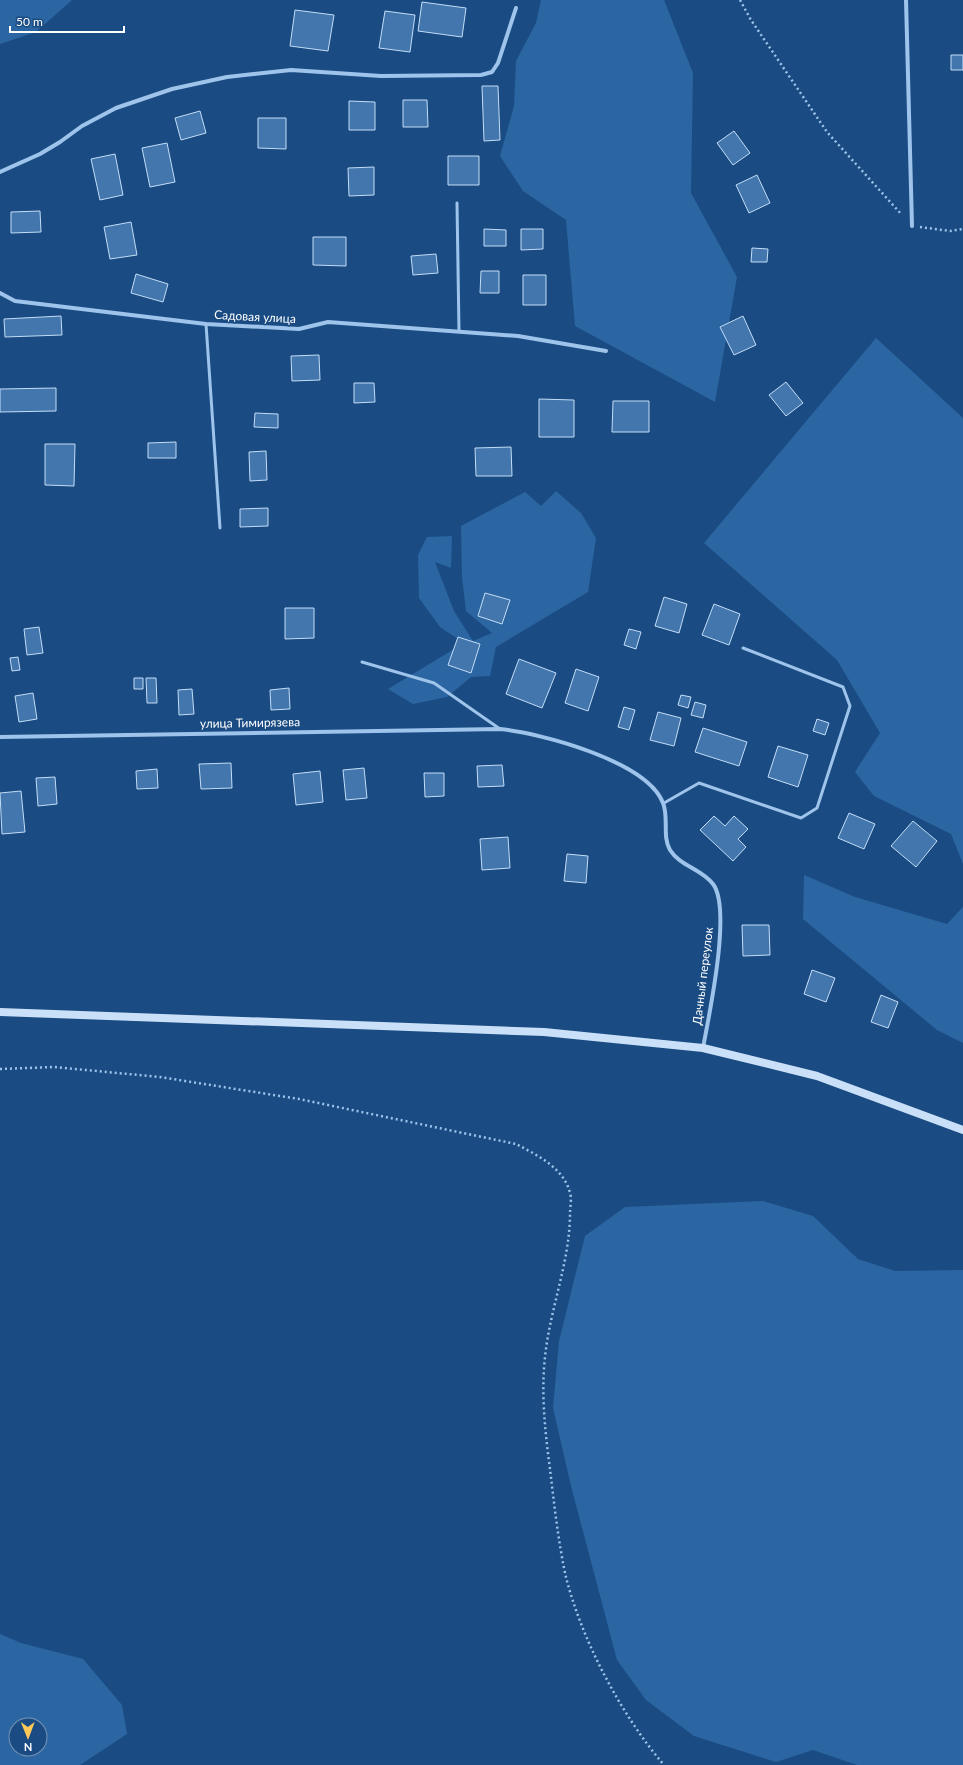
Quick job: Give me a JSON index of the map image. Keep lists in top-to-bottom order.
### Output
{
  "streets": {
    "street": ["Садовая улица", "улица Тимирязева", "Дачный переулок"]
  },
  "scale_bar": "50 m",
  "north": "bottom"
}
